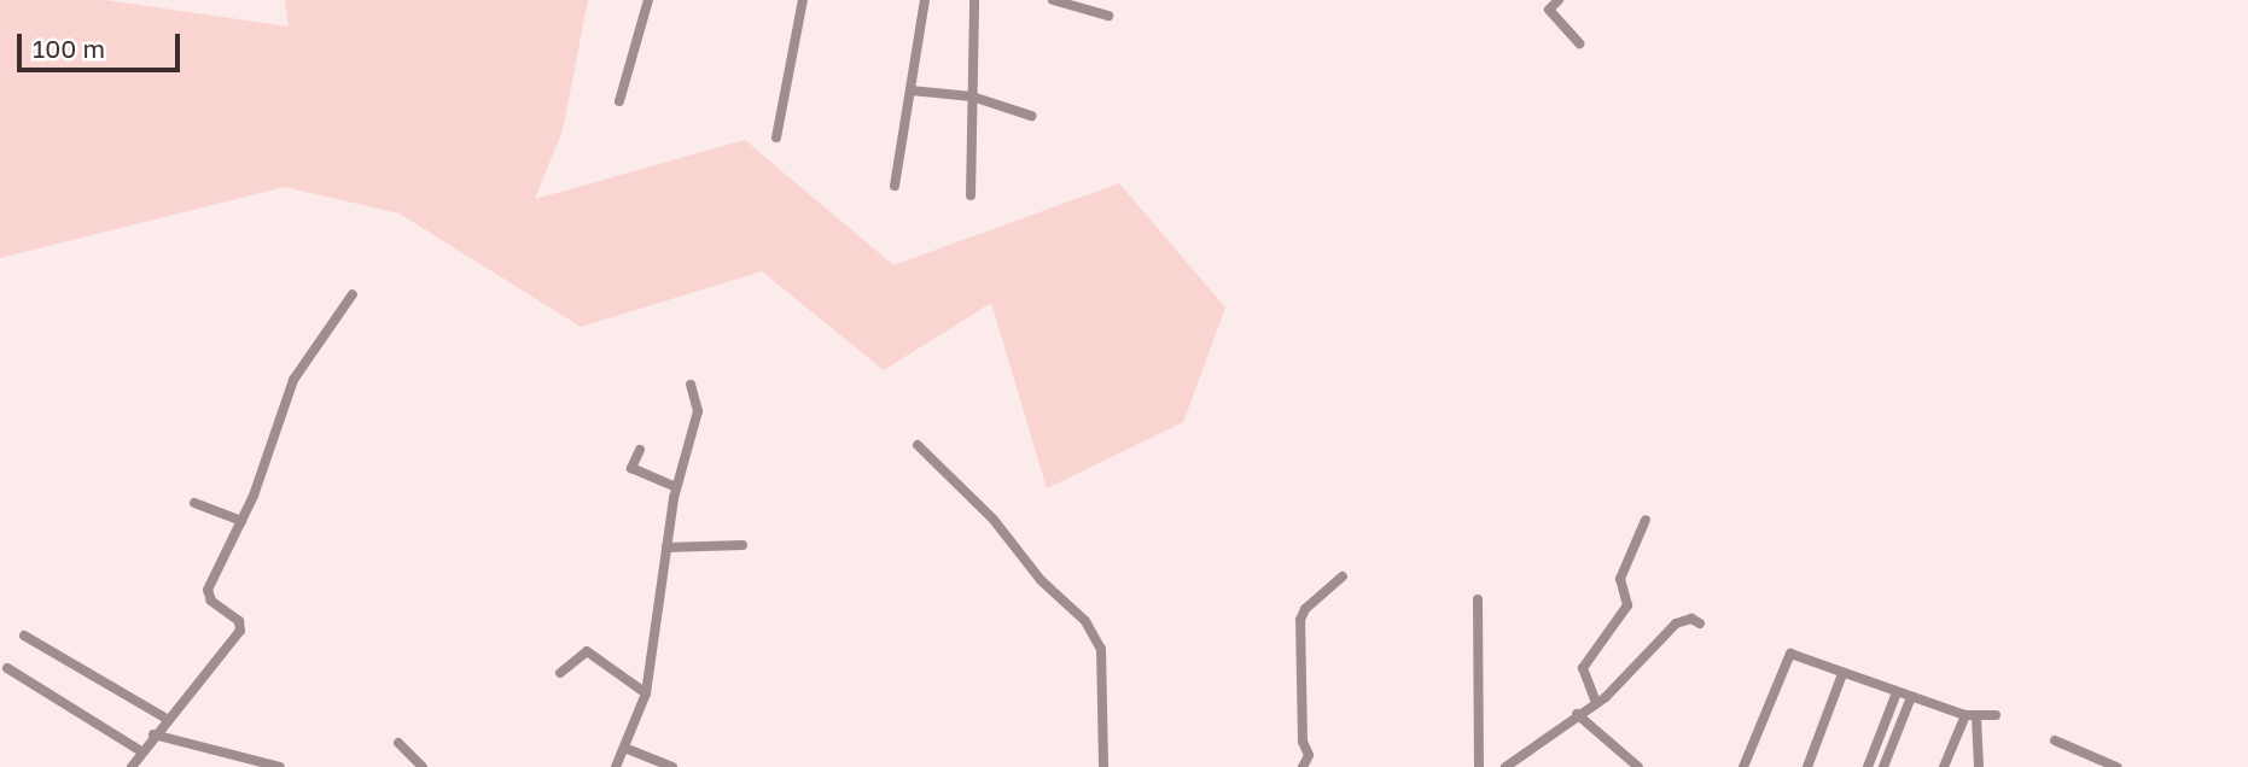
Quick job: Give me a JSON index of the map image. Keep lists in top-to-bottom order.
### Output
{
  "scale_bar": "100 m"
}
